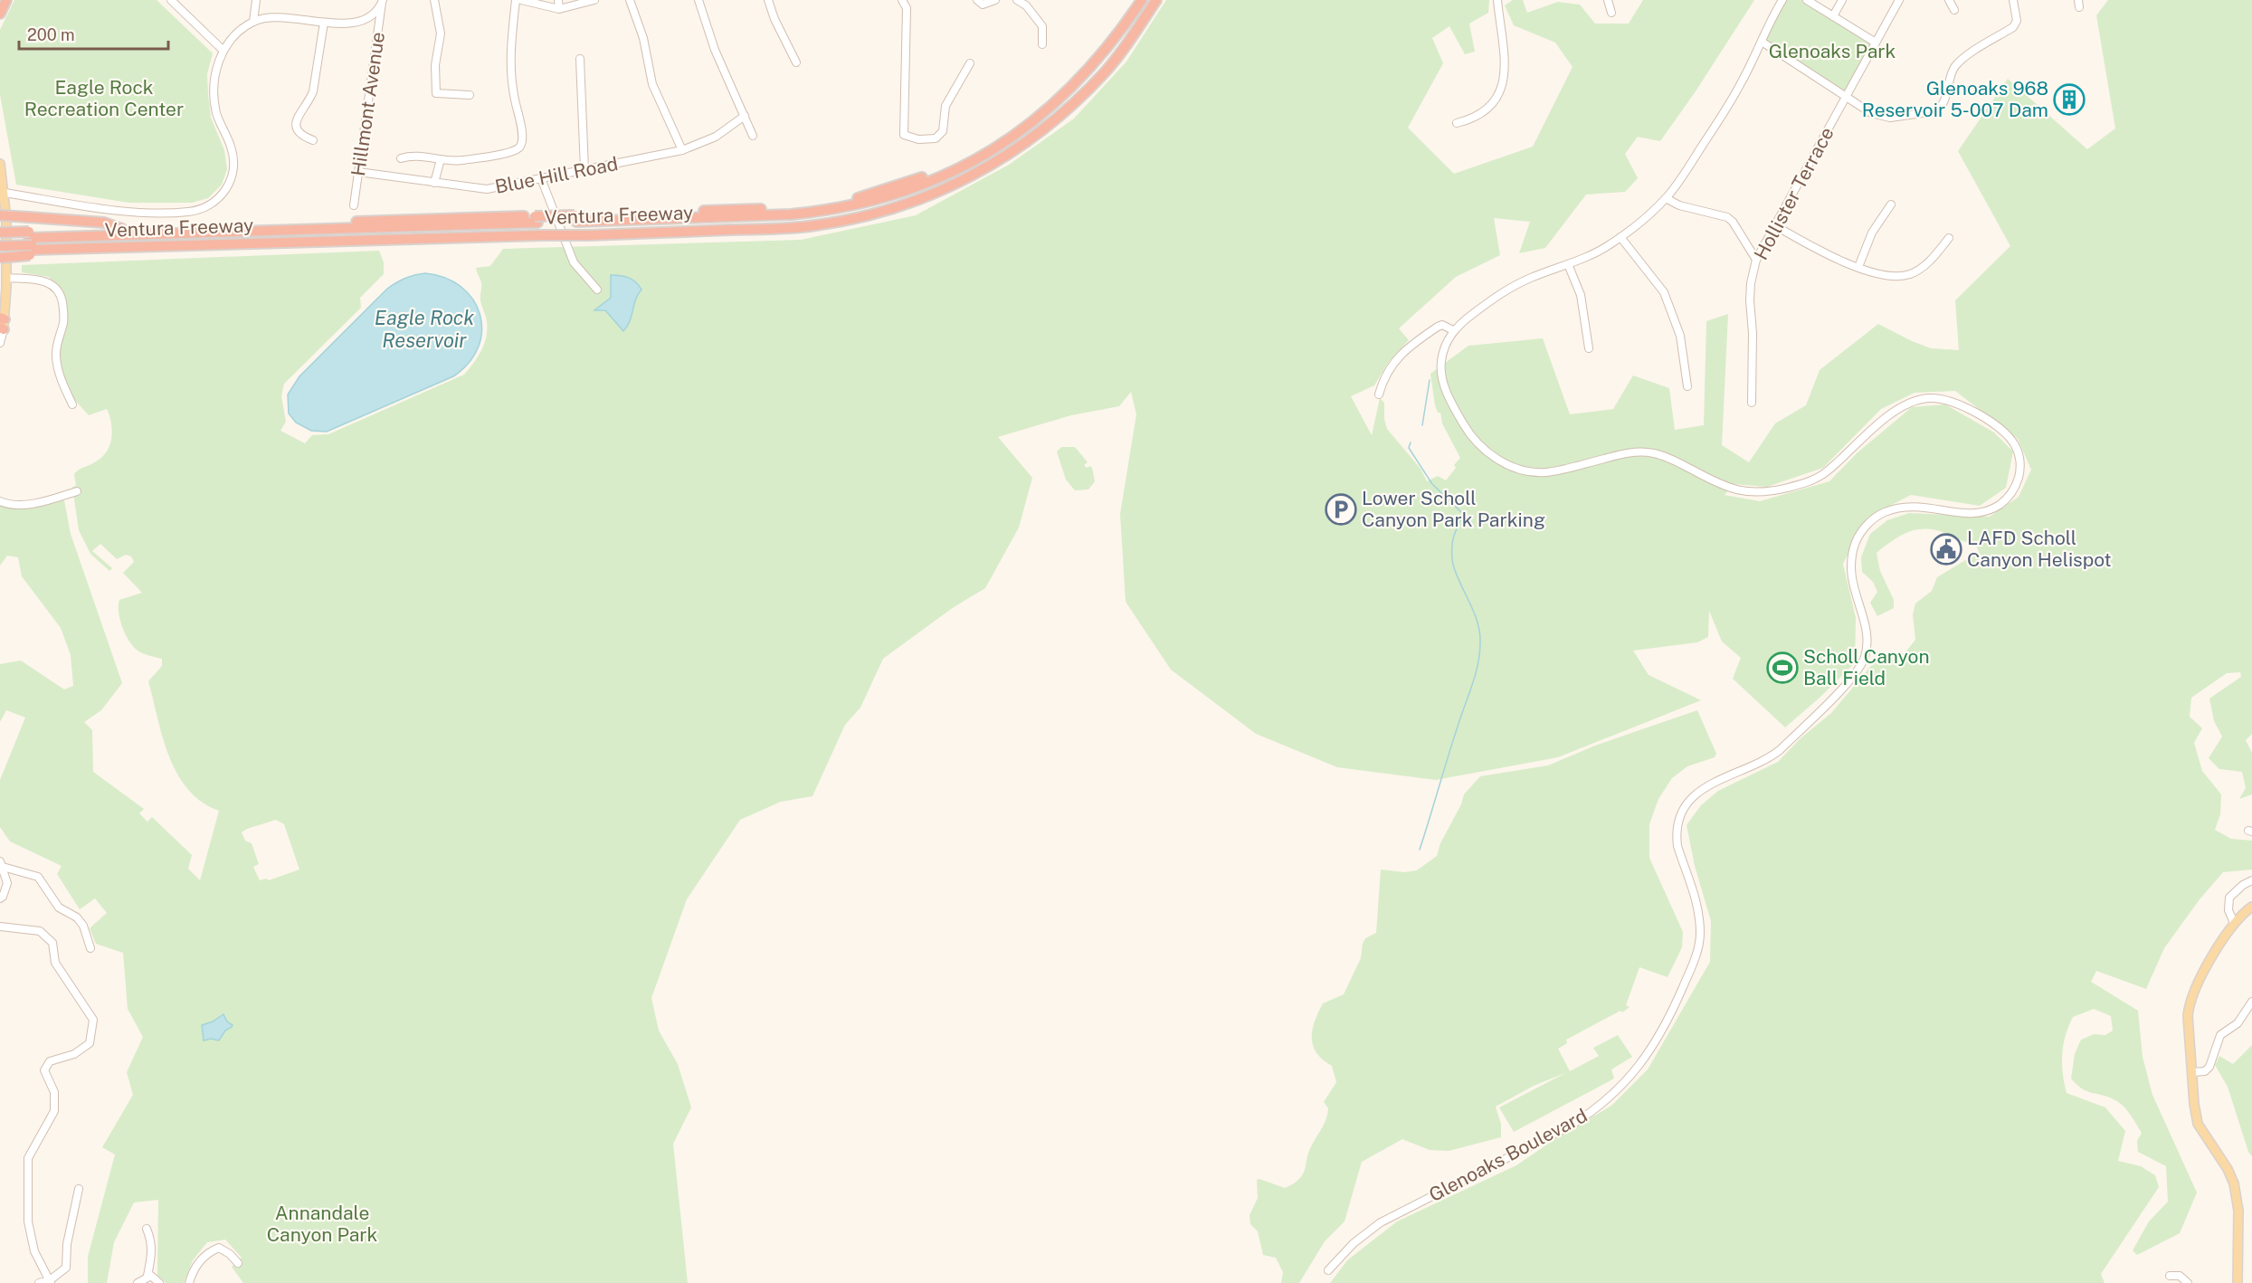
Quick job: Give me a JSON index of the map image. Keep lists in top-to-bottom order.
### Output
{
  "streets": {
    "highway": ["Ventura Freeway"],
    "street": [
      "Hillmont Avenue",
      "Blue Hill Road",
      "Hollister Terrace",
      "Glenoaks Boulevard"
    ]
  },
  "crossings": [
    ["Hillmont Avenue", "Blue Hill Road"]
  ],
  "water": ["Eagle Rock Reservoir"],
  "parks": ["Glenoaks Park", "Eagle Rock Recreation Center", "Annandale Canyon Park"],
  "places": {
    "building": ["Glenoaks 968 Reservoir 5-007 Dam"],
    "parking": ["Lower Scholl Canyon Park Parking"],
    "public building": ["LAFD Scholl Canyon Helispot"],
    "sports": ["Scholl Canyon Ball Field"]
  },
  "scale_bar": "200 m"
}
